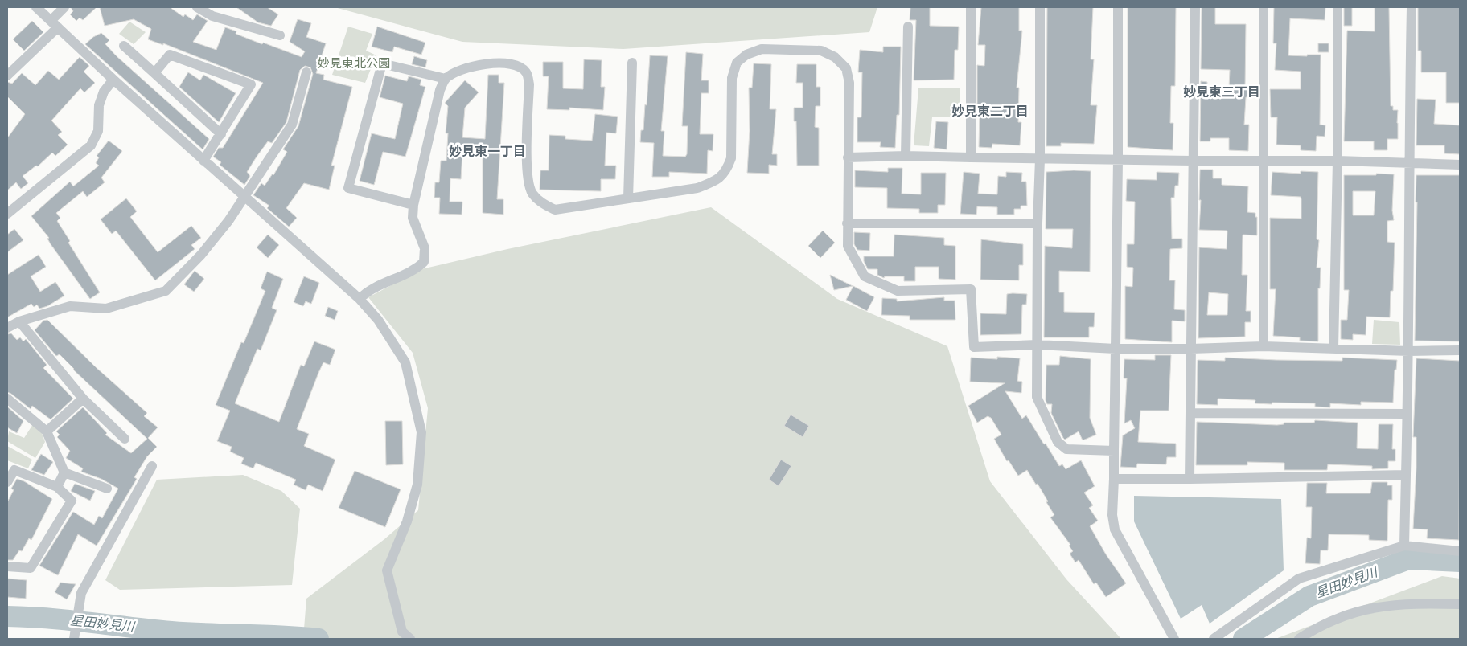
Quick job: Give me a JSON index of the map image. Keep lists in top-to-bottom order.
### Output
{
  "districts": ["妙見東三丁目", "妙見東二丁目", "妙見東一丁目"],
  "water": ["星田妙見川"],
  "parks": ["妙見東北公園"]
}
